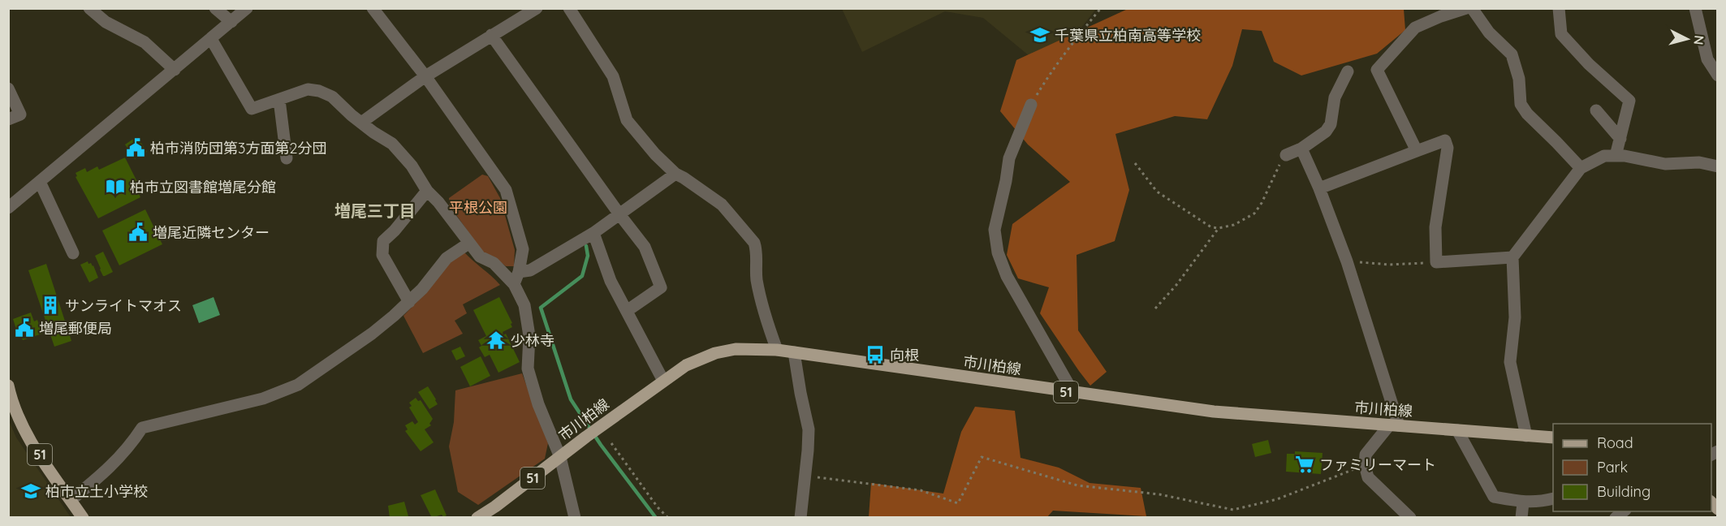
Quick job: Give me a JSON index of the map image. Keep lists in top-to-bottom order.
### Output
{
  "streets": {
    "main road": ["市川柏線", "51"]
  },
  "districts": ["増尾三丁目"],
  "parks": ["平根公園"],
  "places": {
    "school or university": ["千葉県立柏南高等学校", "柏市立土小学校"],
    "public building": ["柏市消防団第3方面第2分団", "増尾近隣センター", "増尾郵便局"],
    "library": ["柏市立図書館増尾分館"],
    "building": ["サンライトマオス"],
    "temple": ["少林寺"],
    "bus stop": ["向根"],
    "supermarket": ["ファミリーマート"]
  },
  "legend": ["Road", "Park", "Building"],
  "north": "right"
}
